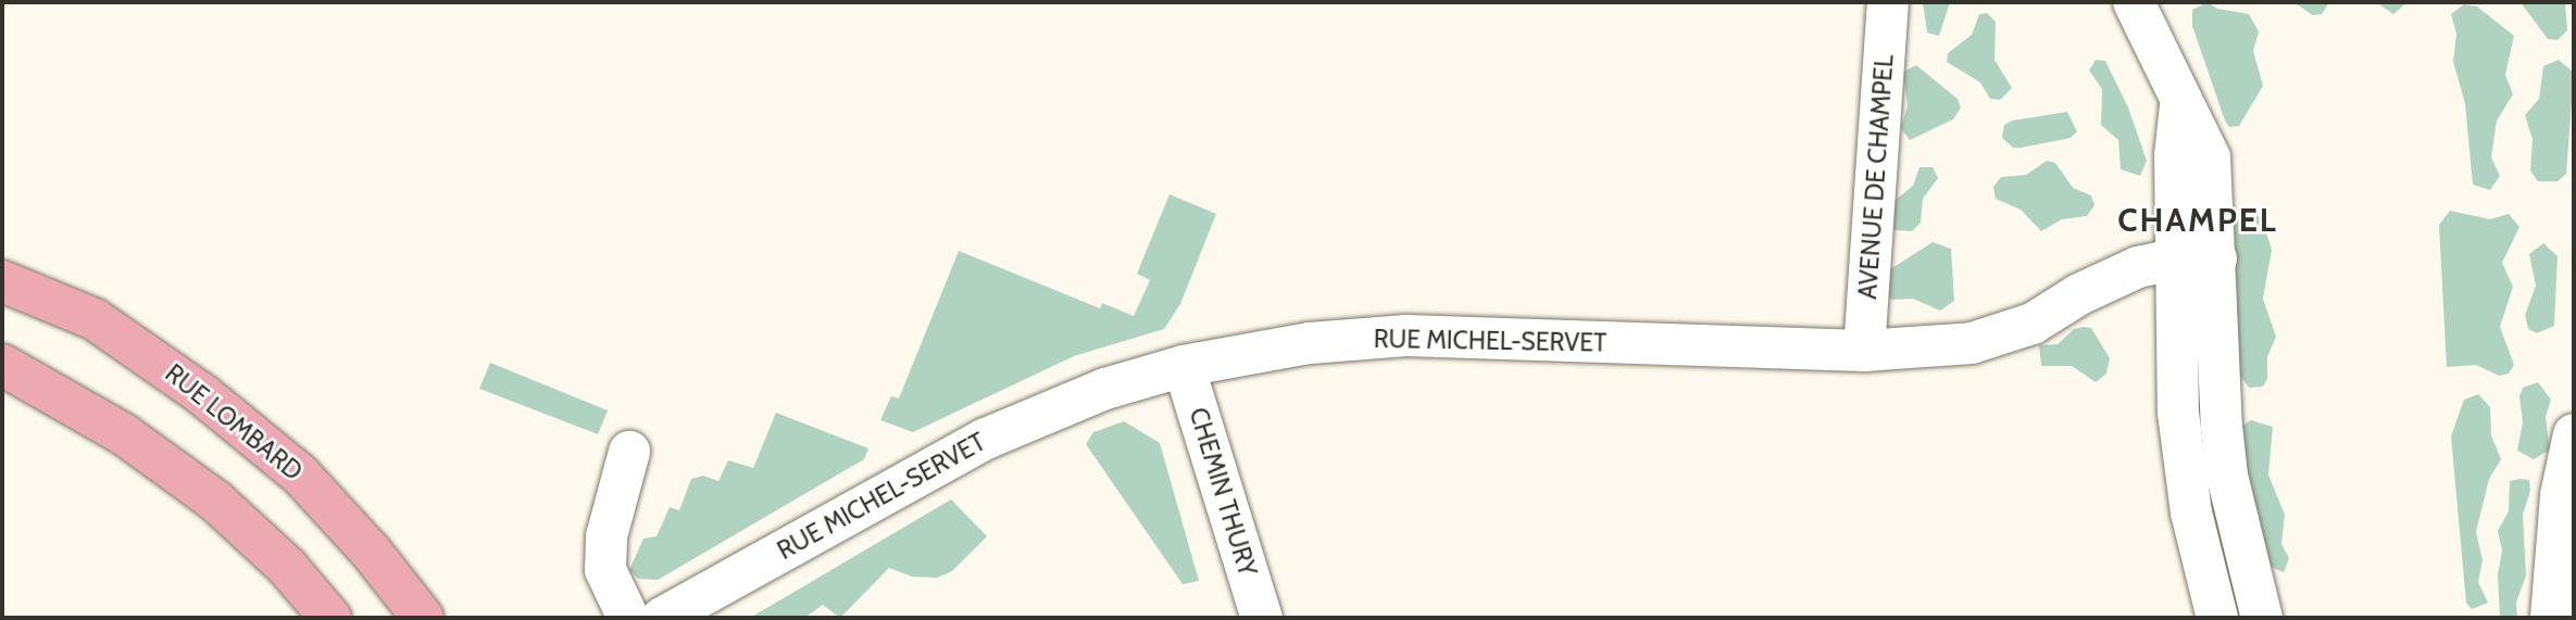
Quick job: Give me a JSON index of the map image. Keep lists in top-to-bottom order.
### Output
{
  "streets": {
    "main road": ["RUE LOMBARD"],
    "street": ["AVENUE DE CHAMPEL", "RUE MICHEL-SERVET", "CHEMIN THURY"]
  },
  "crossings": [
    ["AVENUE DE CHAMPEL", "RUE MICHEL-SERVET"],
    ["RUE MICHEL-SERVET", "CHEMIN THURY"]
  ],
  "districts": ["CHAMPEL"]
}
